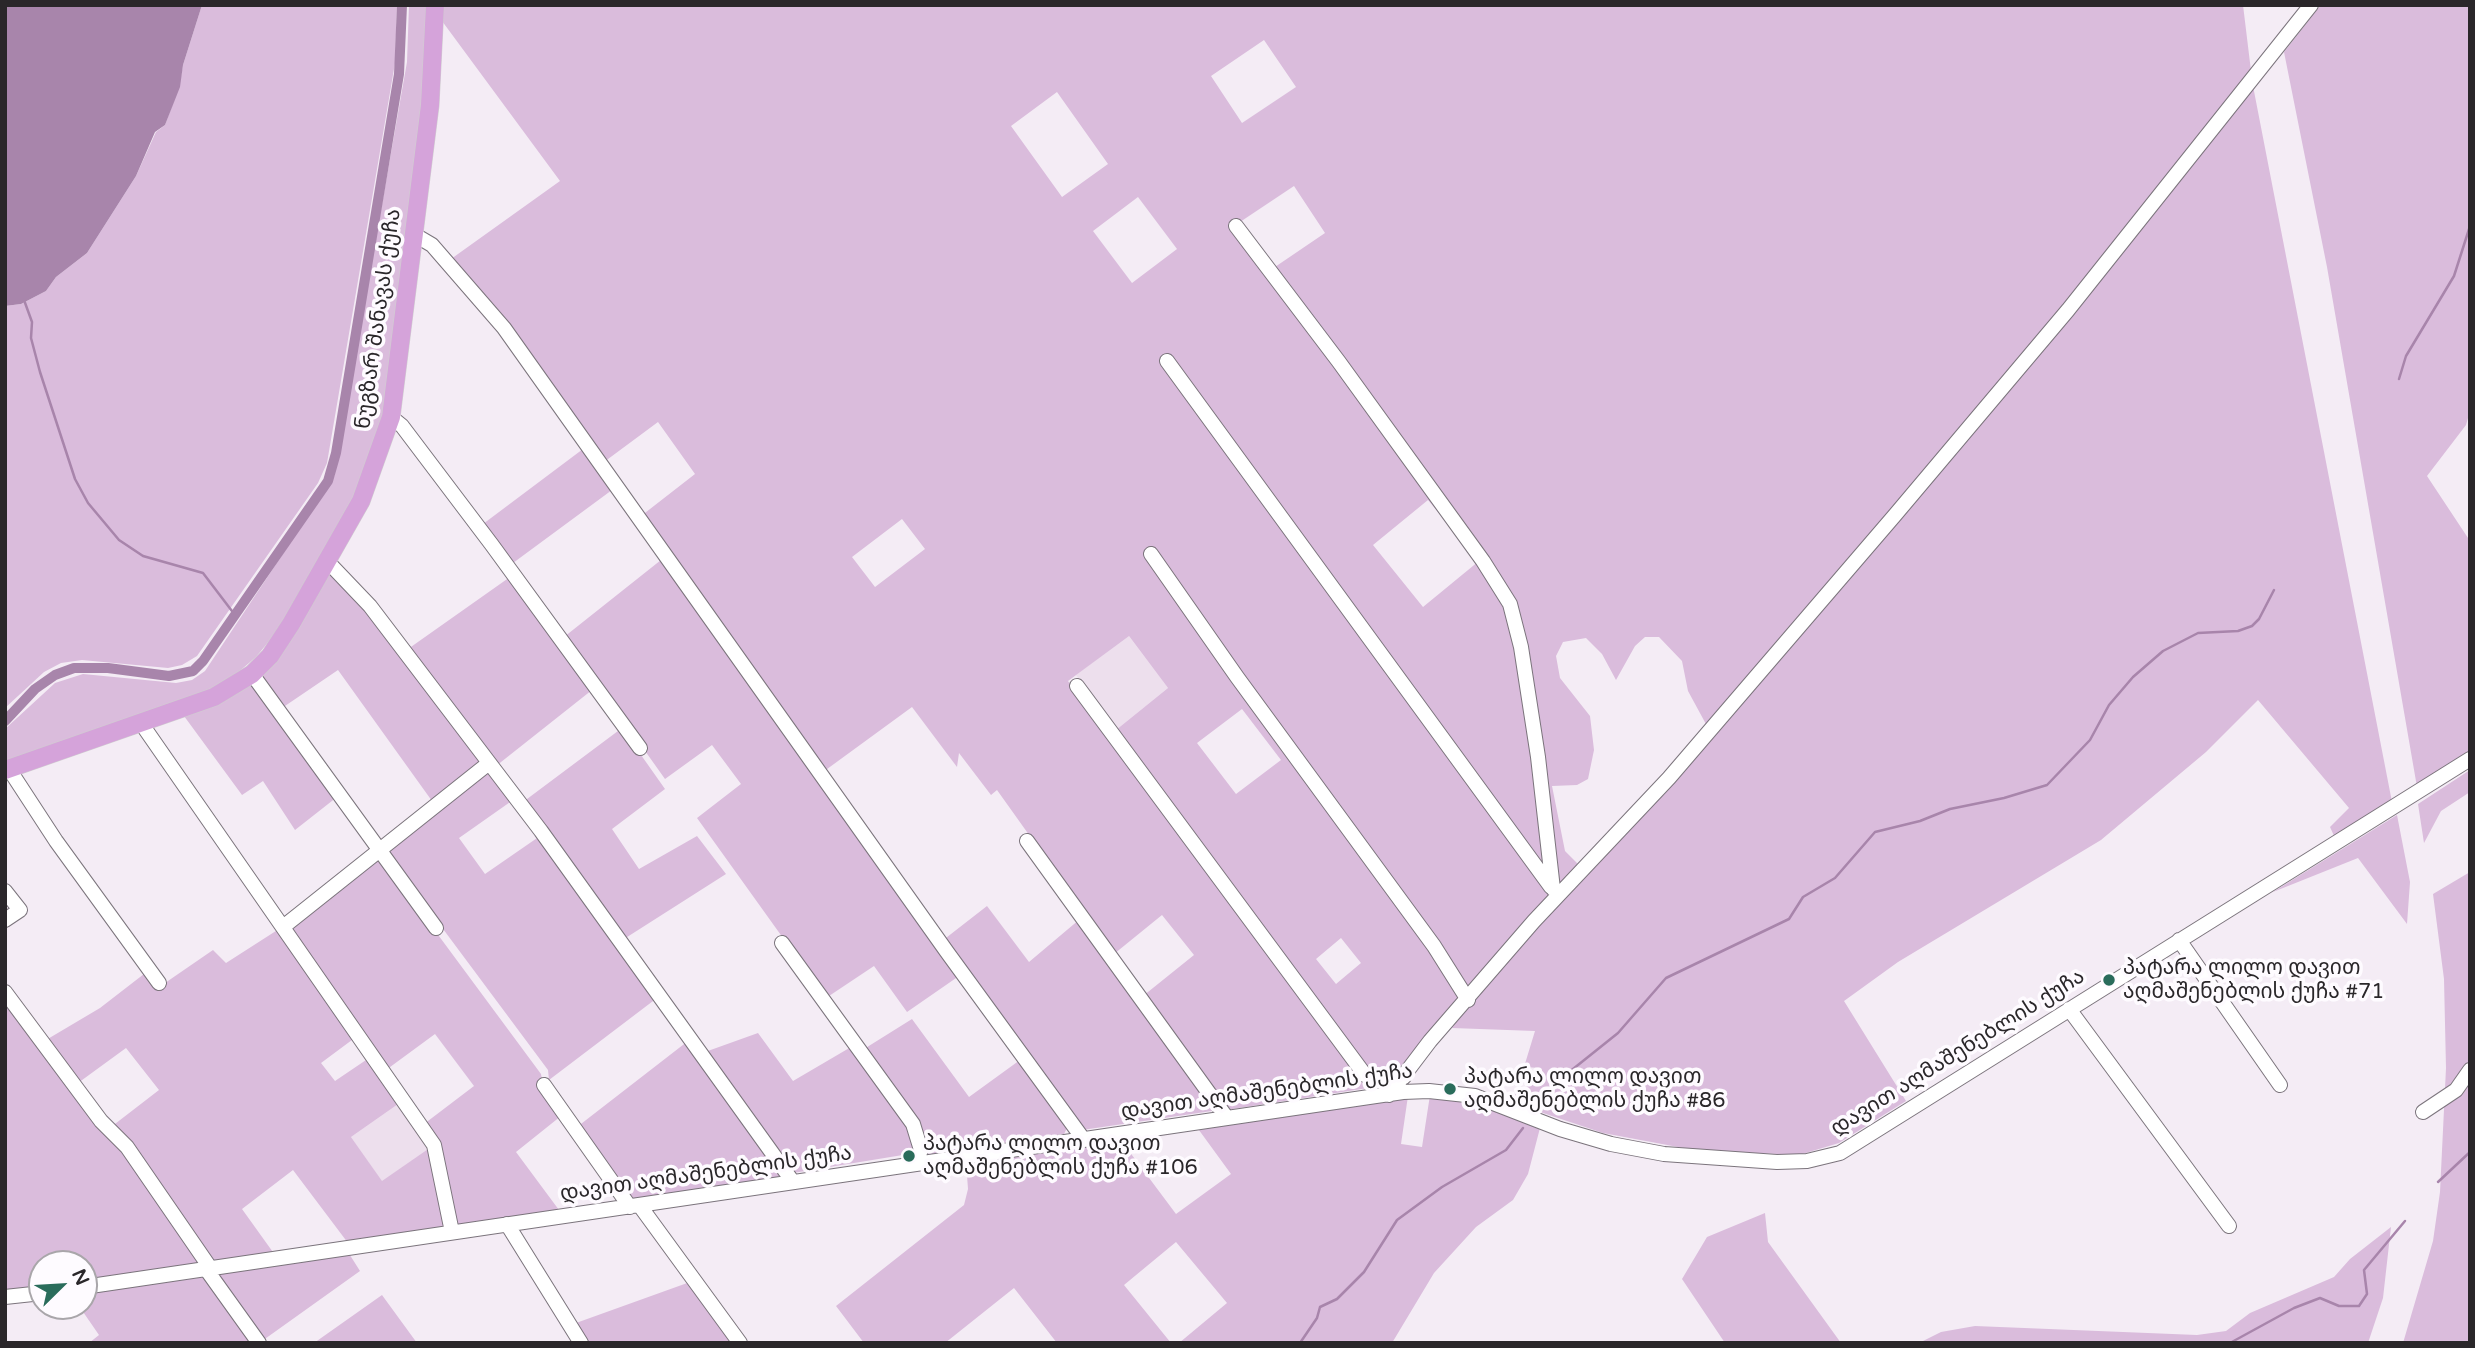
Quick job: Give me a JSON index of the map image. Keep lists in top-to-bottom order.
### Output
{
  "streets": {
    "main road": ["ნუგზარ შანავას ქუჩა"],
    "street": ["დავით აღმაშენებლის ქუჩა"]
  },
  "places": ["პატარა ლილო დავით აღმაშენებლის ქუჩა #71", "პატარა ლილო დავით აღმაშენებლის ქუჩა #86", "პატარა ლილო დავით აღმაშენებლის ქუჩა #106"],
  "north": "top right"
}
